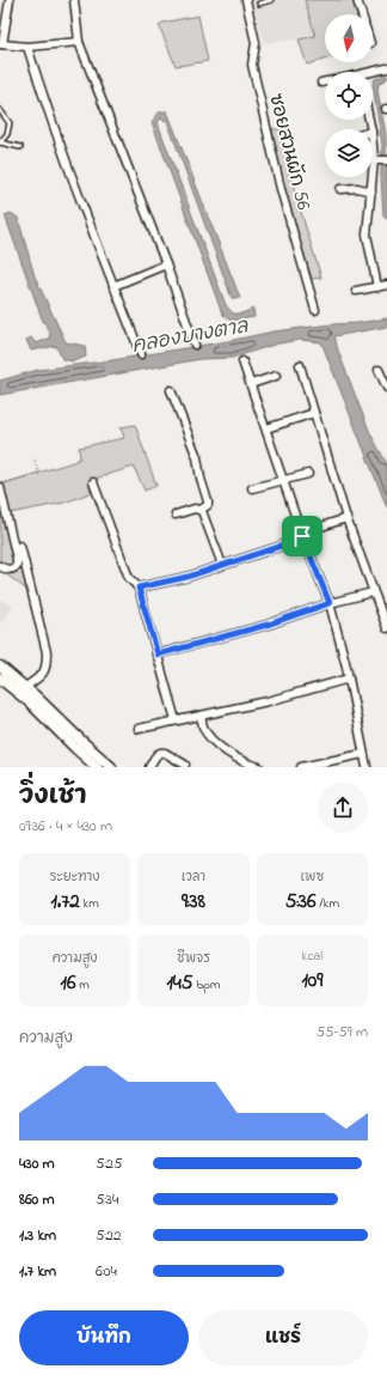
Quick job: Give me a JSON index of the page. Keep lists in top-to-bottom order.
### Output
{
  "streets": {
    "street": ["ซอยสวนผัก 56"]
  },
  "water": ["คลองบางตาล"],
  "north": "bottom",
  "page": {
    "heading": ["วิ่งเช้า", "09:36 · 4 × 430 m"],
    "stats": [
      ["ระยะทาง", "1.72 km"],
      ["เวลา", "9:38"],
      ["เพซ", "5:36 /km"],
      ["ความสูง", "16 m"],
      ["ชีพจร", "145 bpm"],
      ["kcal", "109"]
    ],
    "chart": ["ความสูง", "55–59 m"],
    "list": [
      {
        "name": "430 m",
        "note": "5:25"
      },
      {
        "name": "860 m",
        "note": "5:34"
      },
      {
        "name": "1.3 km",
        "note": "5:22"
      },
      {
        "name": "1.7 km",
        "note": "6:04"
      }
    ],
    "buttons": ["บันทึก", "แชร์"]
  }
}
